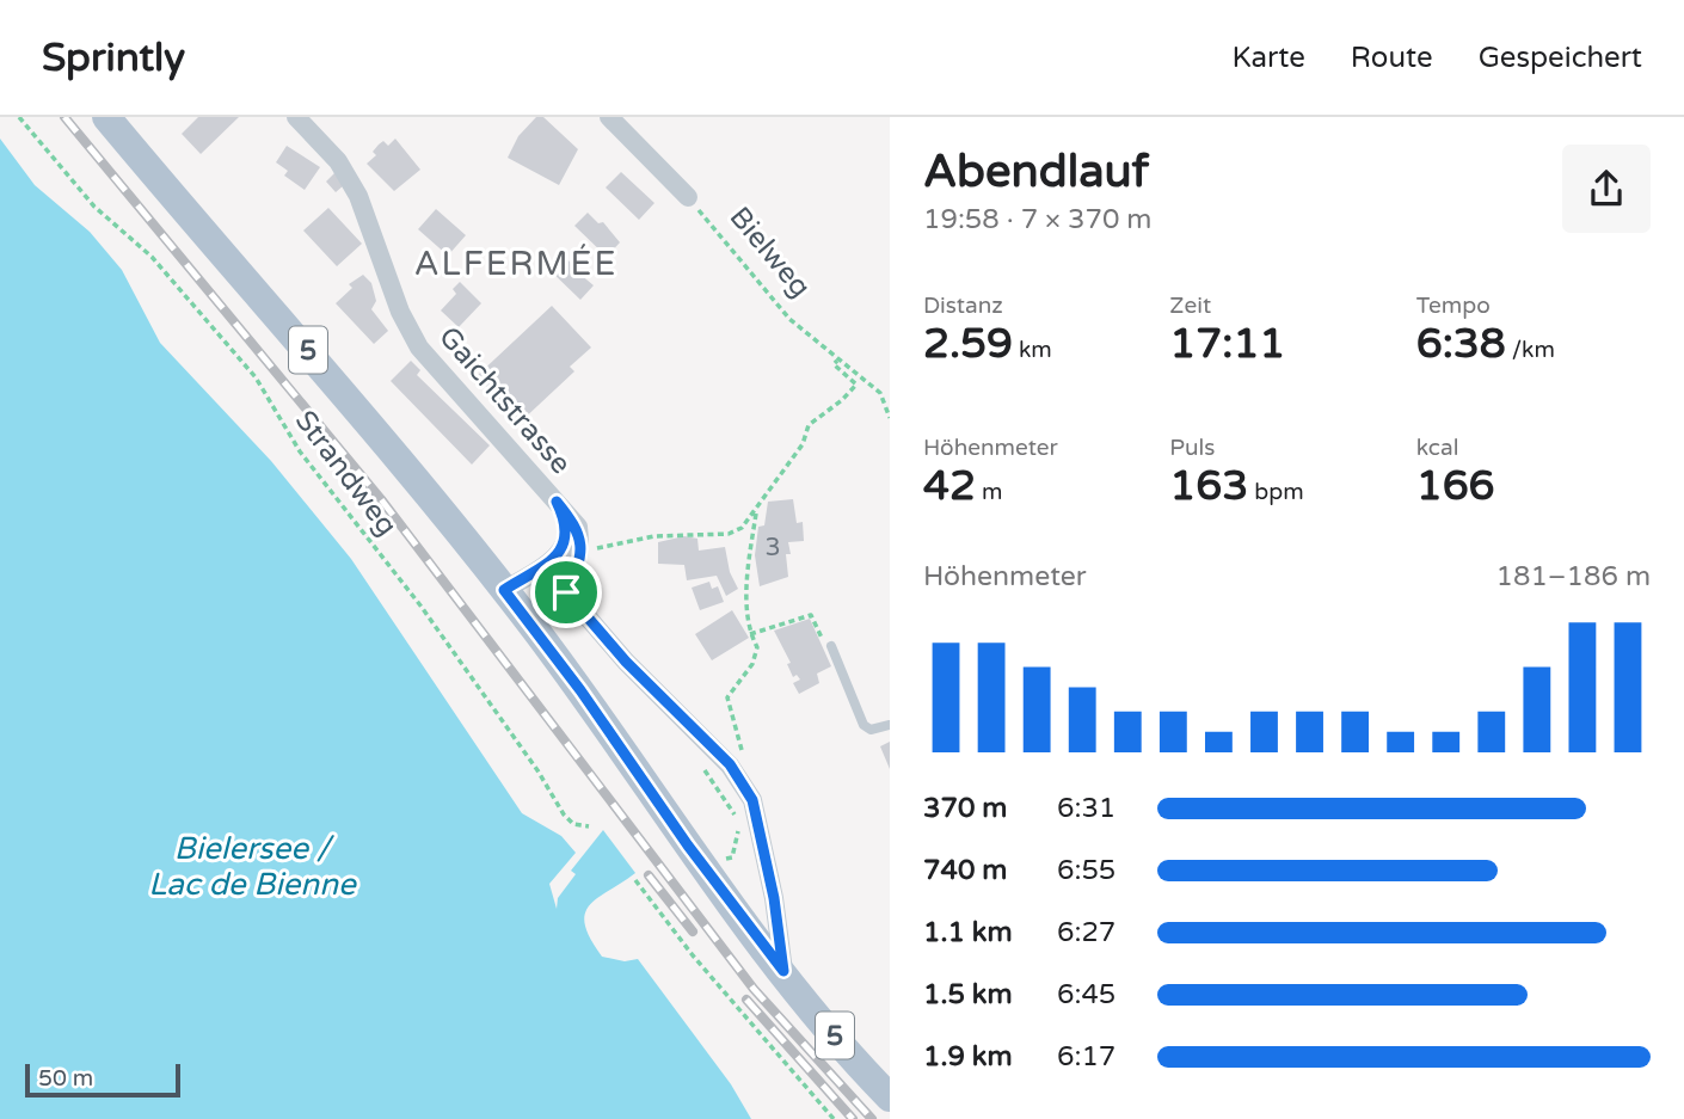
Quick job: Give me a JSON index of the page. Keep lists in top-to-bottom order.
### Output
{
  "streets": {
    "main road": ["5"],
    "street": ["Bielweg", "Gaichtstrasse"],
    "path": ["Strandweg"]
  },
  "crossings": [
    ["5", "Gaichtstrasse"]
  ],
  "districts": ["ALFERMÉE"],
  "water": ["Bielersee / Lac de Bienne"],
  "house_numbers": ["3"],
  "scale_bar": "50 m",
  "page": {
    "header": "Sprintly",
    "nav": ["Karte", "Route", "Gespeichert"],
    "heading": ["Abendlauf", "19:58 · 7 × 370 m"],
    "stats": [
      ["Distanz", "2.59 km"],
      ["Zeit", "17:11"],
      ["Tempo", "6:38 /km"],
      ["Höhenmeter", "42 m"],
      ["Puls", "163 bpm"],
      ["kcal", "166"]
    ],
    "chart": ["Höhenmeter", "181–186 m"],
    "list": [
      {
        "name": "370 m",
        "note": "6:31"
      },
      {
        "name": "740 m",
        "note": "6:55"
      },
      {
        "name": "1.1 km",
        "note": "6:27"
      },
      {
        "name": "1.5 km",
        "note": "6:45"
      },
      {
        "name": "1.9 km",
        "note": "6:17"
      }
    ],
    "scale": "50 m"
  }
}
